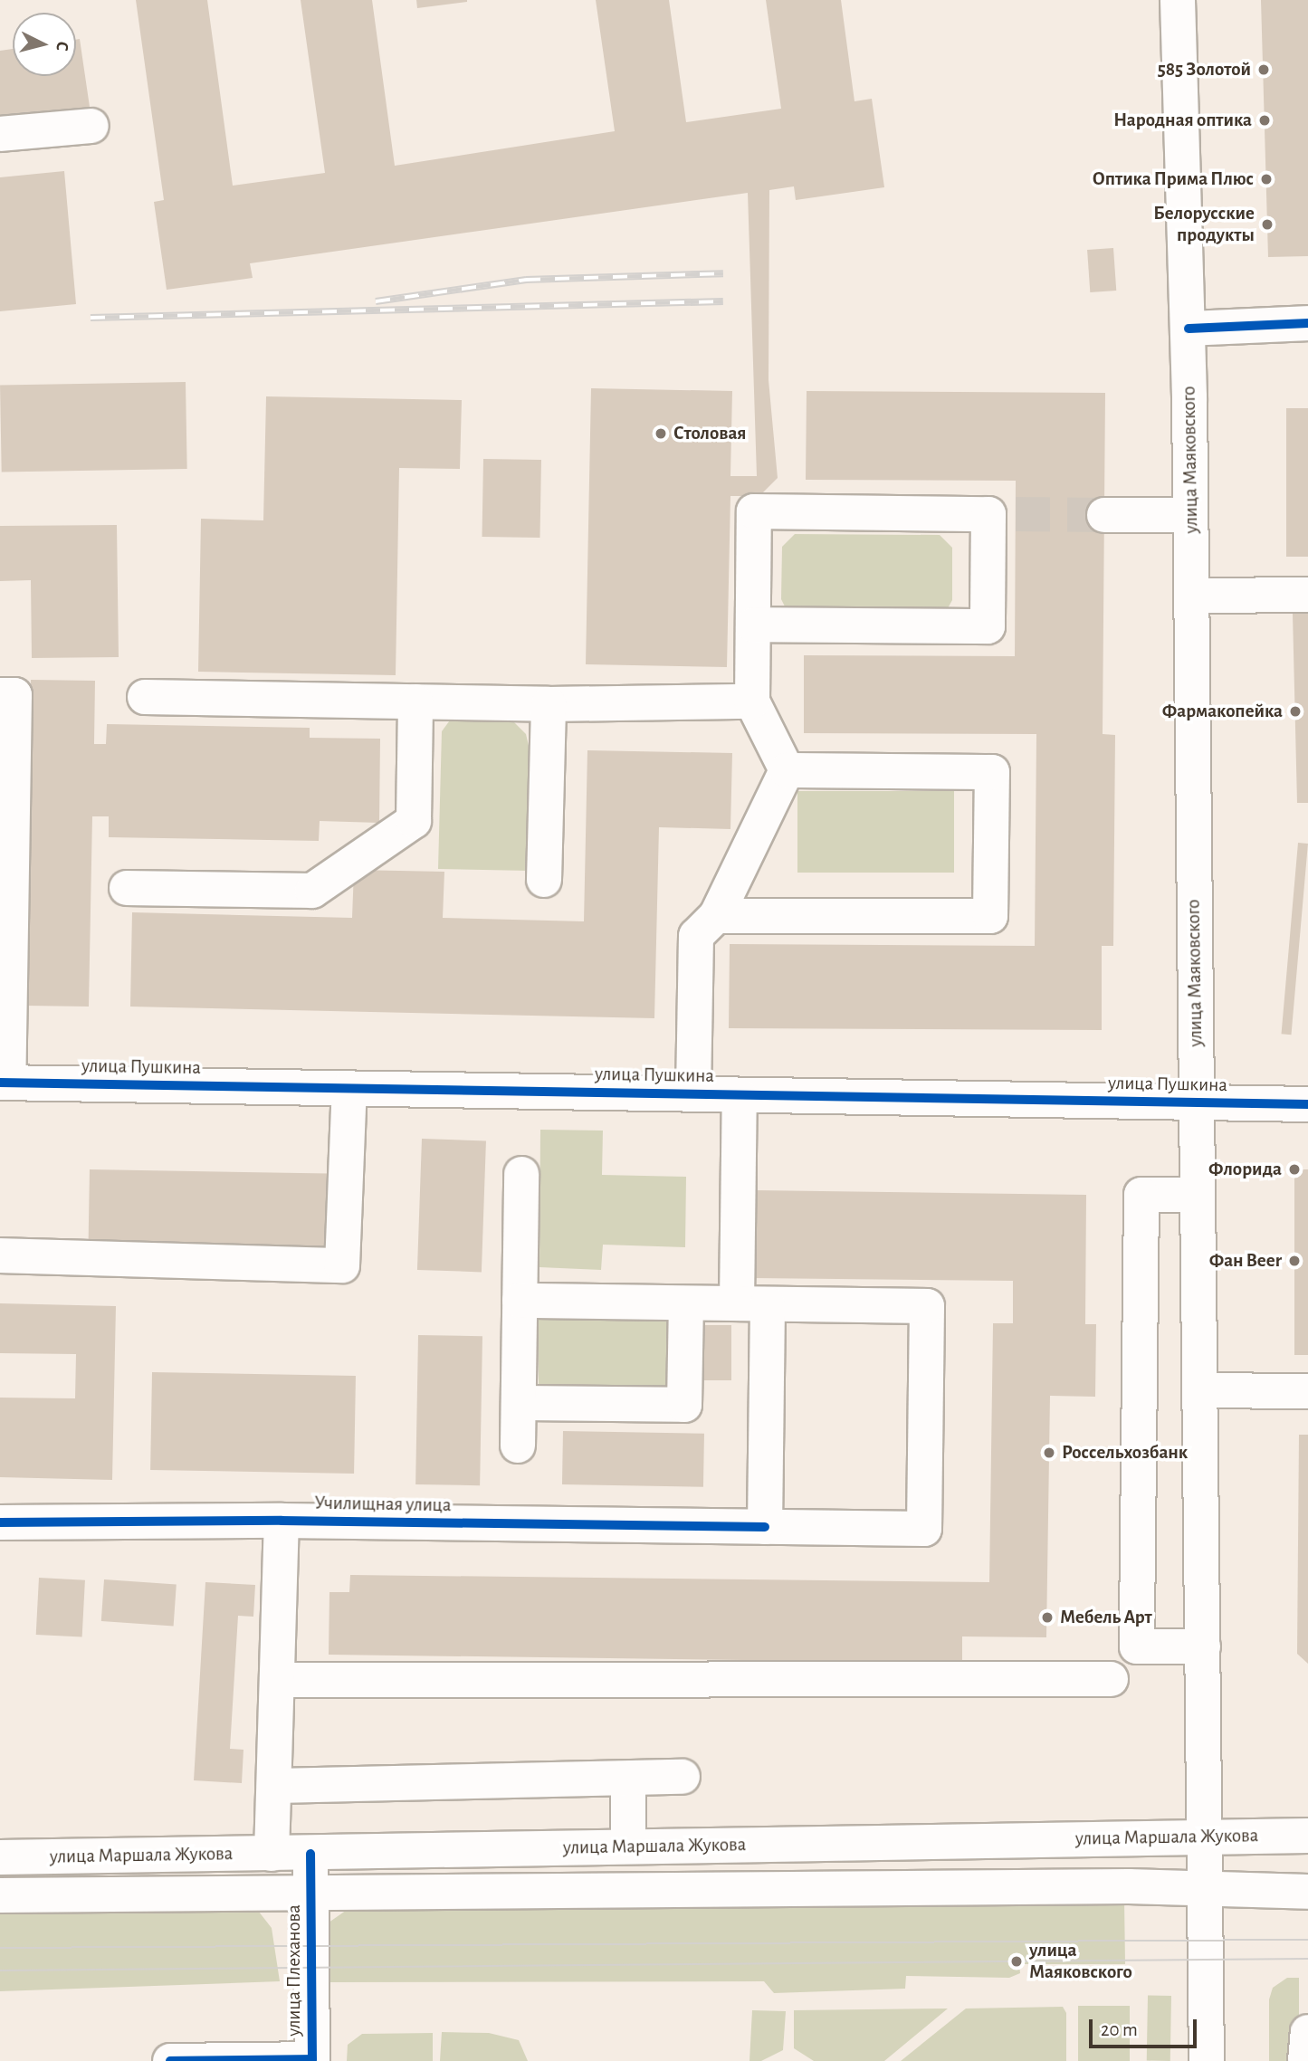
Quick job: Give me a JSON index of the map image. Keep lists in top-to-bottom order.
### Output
{
  "streets": {
    "main road": [
      "улица Маяковского",
      "улица Пушкина",
      "Училищная улица",
      "улица Маршала Жукова",
      "улица Плеханова"
    ]
  },
  "crossings": [
    ["улица Маяковского", "улица Пушкина"],
    ["улица Маяковского", "улица Маршала Жукова"],
    ["улица Маршала Жукова", "улица Плеханова"]
  ],
  "places": [
    "585 Золотой",
    "Народная оптика",
    "Оптика Прима Плюс",
    "Белорусские продукты",
    "Столовая",
    "Фармакопейка",
    "Флорида",
    "Фан Beer",
    "Россельхозбанк",
    "Мебель Арт",
    "улица Маяковского"
  ],
  "scale_bar": "20 m",
  "north": "right"
}
